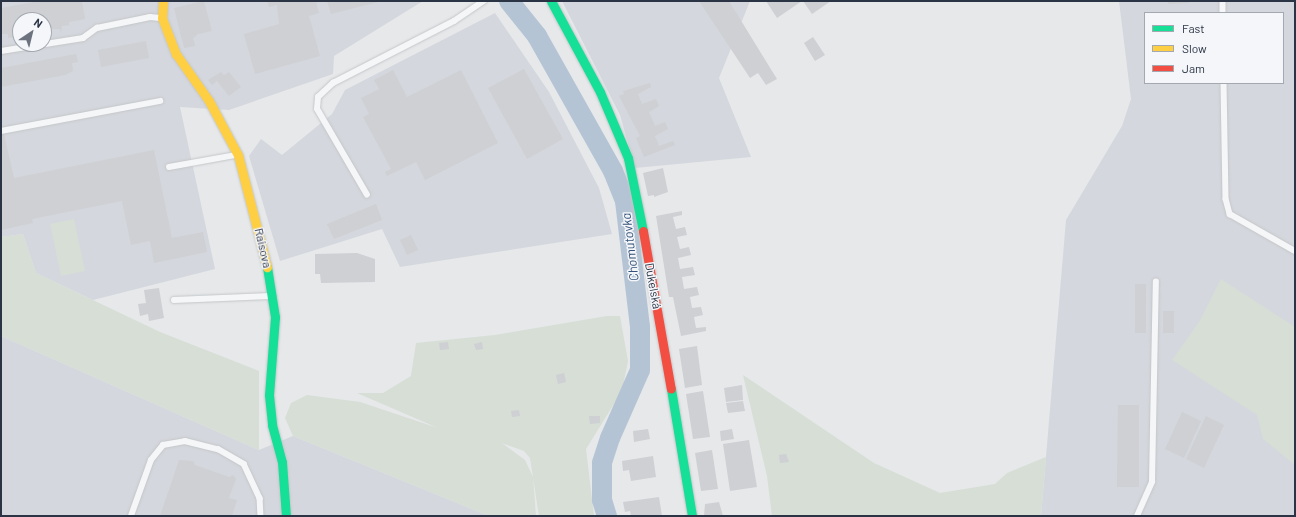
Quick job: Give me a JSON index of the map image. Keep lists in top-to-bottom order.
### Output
{
  "streets": {
    "street": ["Raisova", "Dukelská"]
  },
  "water": ["Chomutovka"],
  "legend": ["Fast", "Slow", "Jam"],
  "north": "top right"
}
